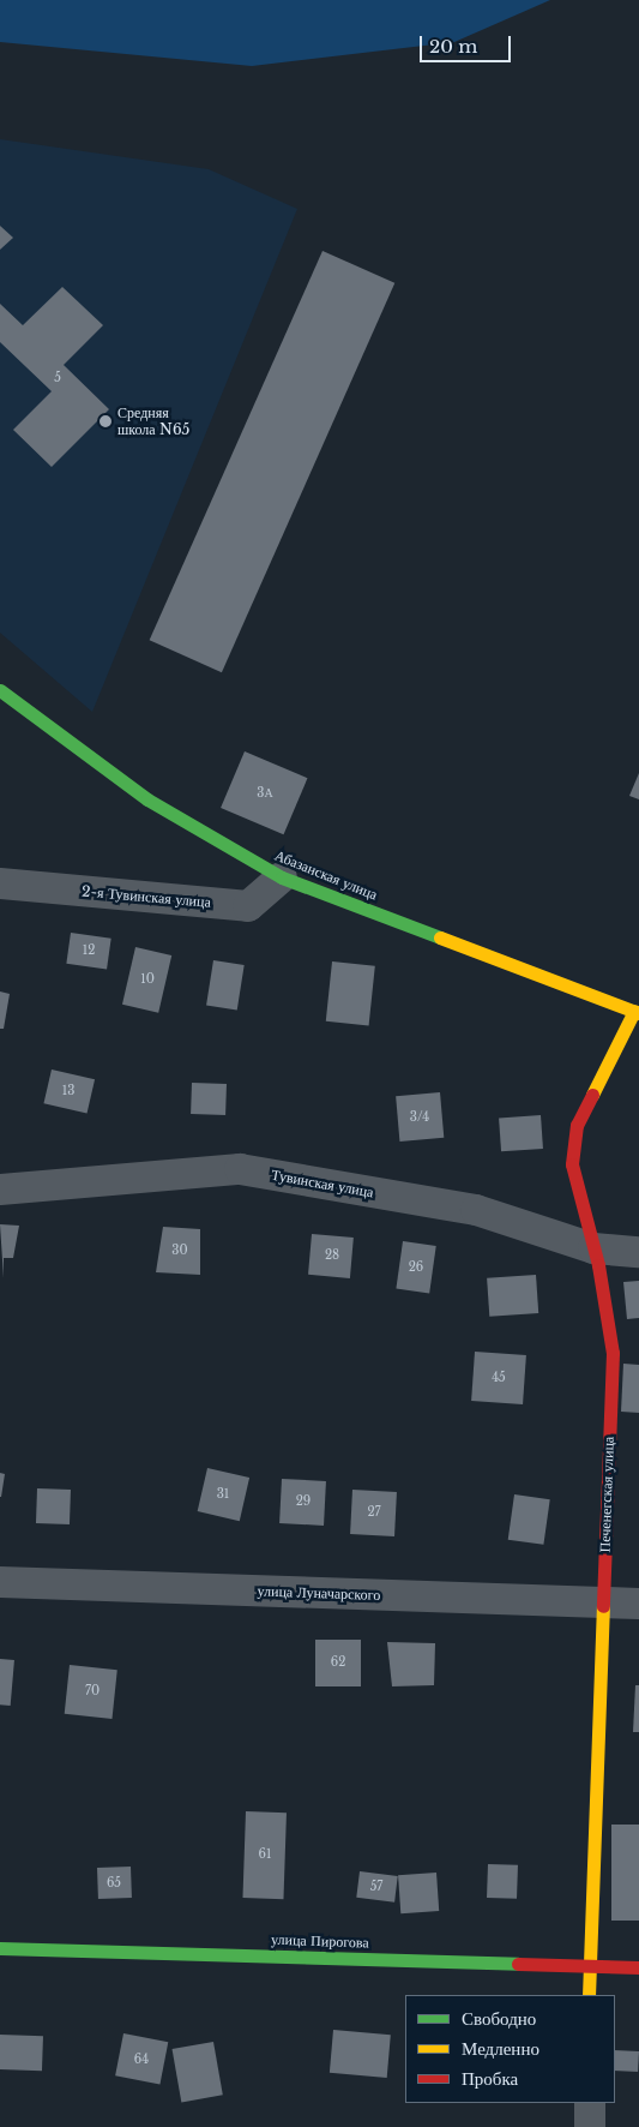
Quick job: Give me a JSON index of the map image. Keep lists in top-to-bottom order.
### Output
{
  "streets": {
    "street": [
      "Абазанская улица",
      "2-я Тувинская улица",
      "Тувинская улица",
      "Печенегская улица",
      "улица Луначарского",
      "улица Пирогова"
    ]
  },
  "crossings": [
    ["Абазанская улица", "2-я Тувинская улица"],
    ["Абазанская улица", "Печенегская улица"],
    ["Тувинская улица", "Печенегская улица"],
    ["Печенегская улица", "улица Луначарского"],
    ["Печенегская улица", "улица Пирогова"]
  ],
  "places": ["Средняя школа N65"],
  "house_numbers": [
    "5",
    "3А",
    "12",
    "10",
    "13",
    "3/4",
    "30",
    "28",
    "26",
    "45",
    "31",
    "29",
    "27",
    "62",
    "70",
    "61",
    "65",
    "57",
    "64"
  ],
  "legend": ["Свободно", "Медленно", "Пробка"],
  "scale_bar": "20 m"
}
